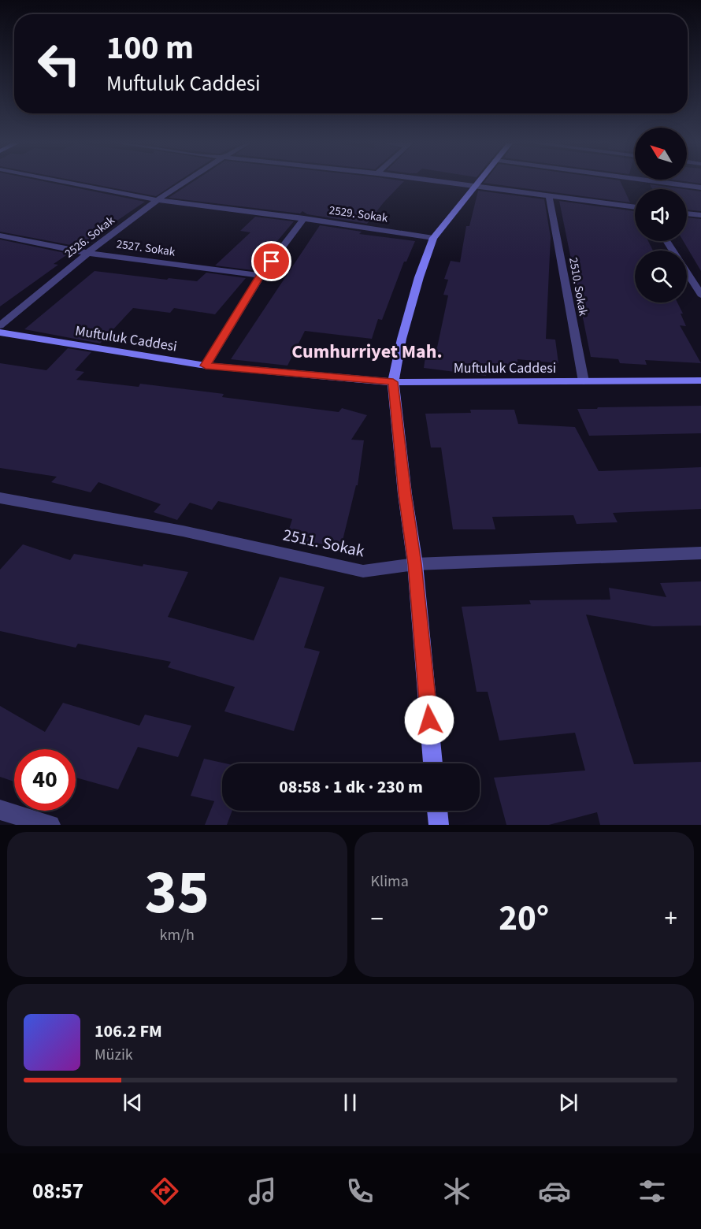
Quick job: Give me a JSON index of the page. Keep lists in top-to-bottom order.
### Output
{
  "streets": {
    "street": [
      "2529. Sokak",
      "2526. Sokak",
      "2527. Sokak",
      "2510. Sokak",
      "Muftuluk Caddesi",
      "2511. Sokak"
    ]
  },
  "crossings": [
    ["2529. Sokak", "2526. Sokak"],
    ["2526. Sokak", "2527. Sokak"],
    ["2510. Sokak", "Muftuluk Caddesi"]
  ],
  "districts": ["Cumhurriyet Mah."],
  "north": "top left",
  "page": {
    "turn": ["100 m", "Muftuluk Caddesi"],
    "limit": "40",
    "trip": "08:58 · 1 dk · 230 m",
    "tile": [
      ["35", "km/h"],
      "Klima"
    ],
    "heat": ["−", "20°", "+"],
    "song": ["106.2 FM", "Müzik"],
    "tabs": "08:57"
  }
}
